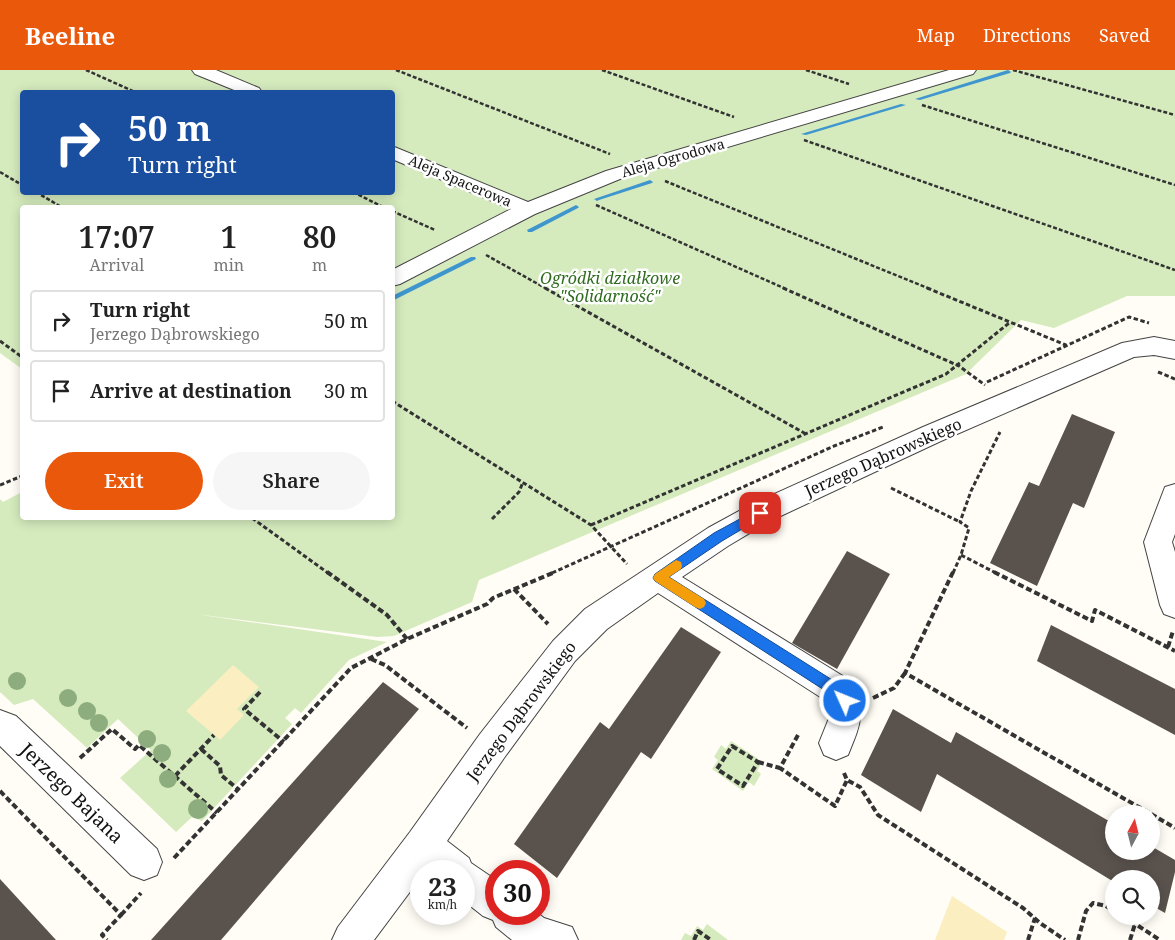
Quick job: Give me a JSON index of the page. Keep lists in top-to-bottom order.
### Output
{
  "streets": {
    "street": [
      "Aleja Ogrodowa",
      "Aleja Spacerowa",
      "Jerzego Dąbrowskiego",
      "Jerzego Bajana"
    ]
  },
  "crossings": [
    ["Aleja Ogrodowa", "Aleja Spacerowa"]
  ],
  "parks": ["Ogródki działkowe \"Solidarność\""],
  "north": "top",
  "page": {
    "header": "Beeline",
    "nav": ["Map", "Directions", "Saved"],
    "turn": ["50 m", "Turn right"],
    "eta": [
      "17:07",
      "Arrival",
      "1",
      "min",
      "80",
      "m"
    ],
    "list": [
      {
        "name": "Turn right",
        "note": "Jerzego Dąbrowskiego",
        "value": "50 m"
      },
      {
        "name": "Arrive at destination",
        "value": "30 m"
      }
    ],
    "buttons": ["Exit", "Share"],
    "speed": "23 km/h",
    "limit": "30"
  }
}
